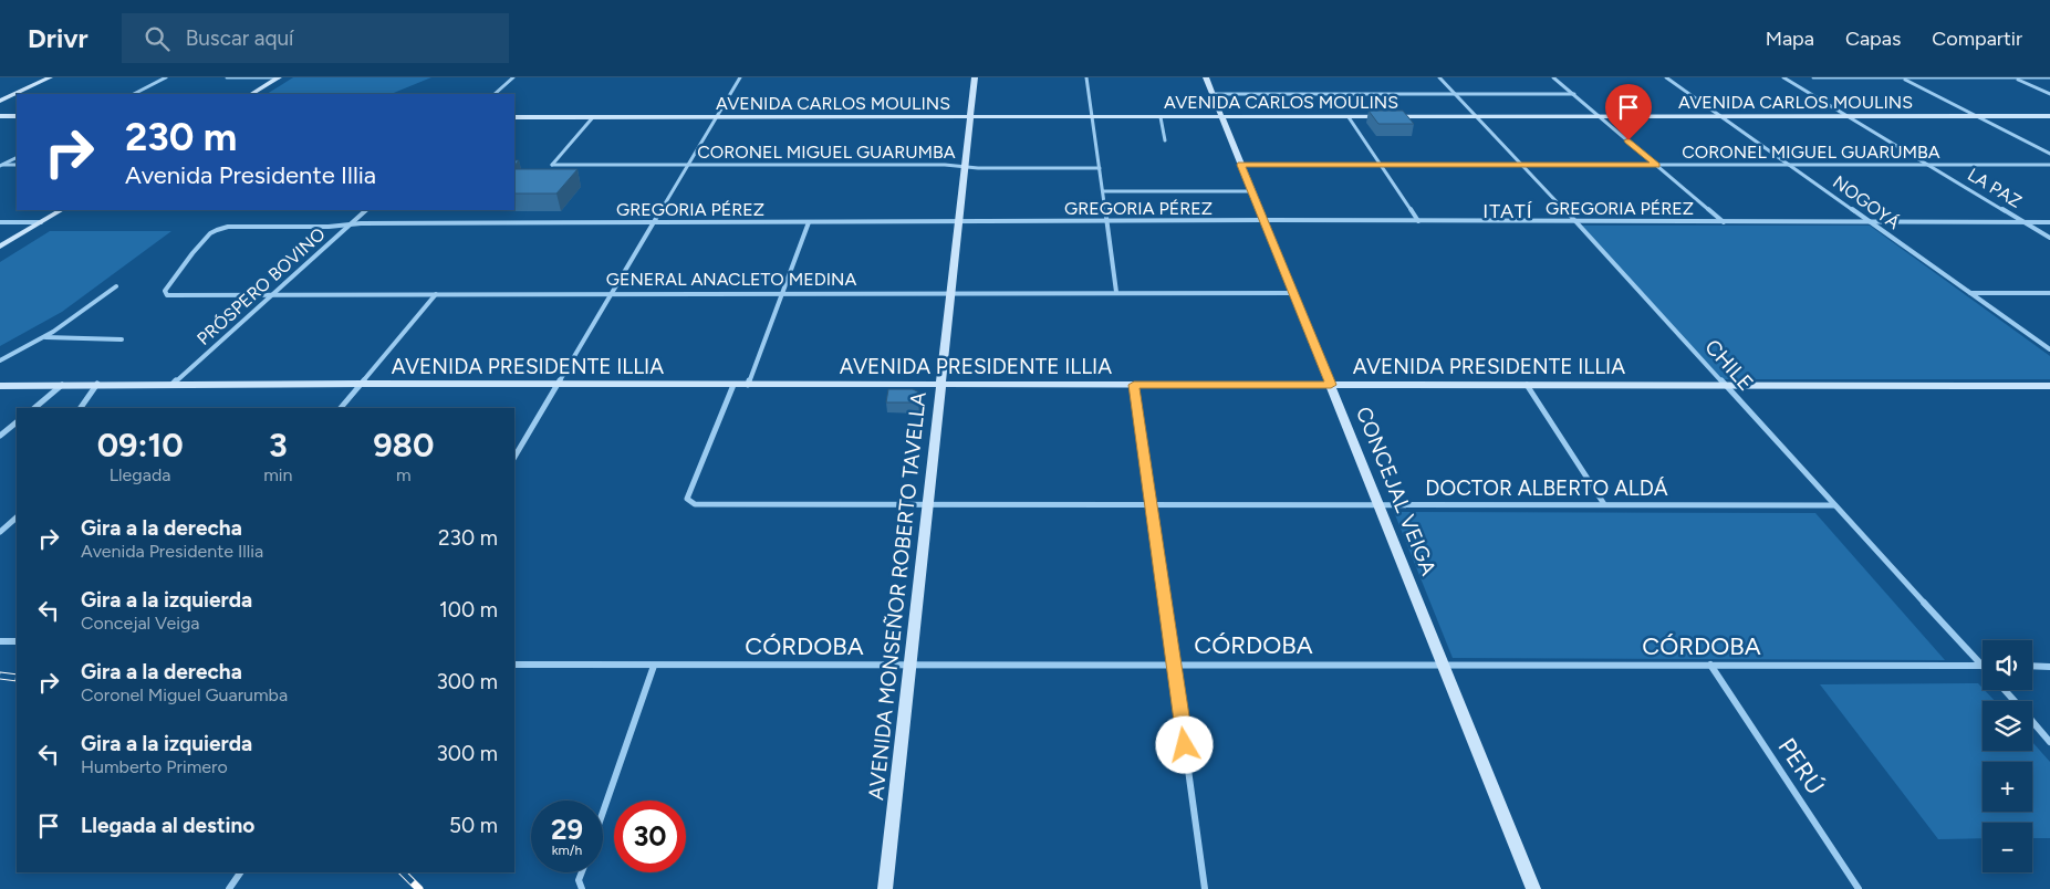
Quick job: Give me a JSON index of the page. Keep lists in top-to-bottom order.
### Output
{
  "streets": {
    "street": [
      "AVENIDA CARLOS MOULINS",
      "CORONEL MIGUEL GUARUMBA",
      "LA PAZ",
      "NOGOYÁ",
      "GREGORIA PÉREZ",
      "GENERAL ANACLETO MEDINA",
      "PRÓSPERO BOVINO",
      "CHILE",
      "AVENIDA PRESIDENTE ILLIA",
      "DOCTOR ALBERTO ALDÁ",
      "CONCEJAL VEIGA",
      "AVENIDA MONSEÑOR ROBERTO TAVELLA",
      "CÓRDOBA",
      "PERÚ"
    ]
  },
  "crossings": [
    ["AVENIDA CARLOS MOULINS", "CORONEL MIGUEL GUARUMBA"],
    ["AVENIDA CARLOS MOULINS", "LA PAZ"],
    ["AVENIDA CARLOS MOULINS", "NOGOYÁ"],
    ["AVENIDA CARLOS MOULINS", "CHILE"],
    ["AVENIDA CARLOS MOULINS", "CONCEJAL VEIGA"],
    ["AVENIDA CARLOS MOULINS", "AVENIDA MONSEÑOR ROBERTO TAVELLA"],
    ["CORONEL MIGUEL GUARUMBA", "LA PAZ"],
    ["CORONEL MIGUEL GUARUMBA", "NOGOYÁ"],
    ["CORONEL MIGUEL GUARUMBA", "CHILE"],
    ["CORONEL MIGUEL GUARUMBA", "CONCEJAL VEIGA"],
    ["CORONEL MIGUEL GUARUMBA", "AVENIDA MONSEÑOR ROBERTO TAVELLA"],
    ["LA PAZ", "GREGORIA PÉREZ"],
    ["NOGOYÁ", "GREGORIA PÉREZ"],
    ["GREGORIA PÉREZ", "GENERAL ANACLETO MEDINA"],
    ["GREGORIA PÉREZ", "PRÓSPERO BOVINO"],
    ["GREGORIA PÉREZ", "CHILE"],
    ["GREGORIA PÉREZ", "CONCEJAL VEIGA"],
    ["GREGORIA PÉREZ", "AVENIDA MONSEÑOR ROBERTO TAVELLA"],
    ["GENERAL ANACLETO MEDINA", "PRÓSPERO BOVINO"],
    ["GENERAL ANACLETO MEDINA", "CONCEJAL VEIGA"],
    ["GENERAL ANACLETO MEDINA", "AVENIDA MONSEÑOR ROBERTO TAVELLA"],
    ["PRÓSPERO BOVINO", "AVENIDA PRESIDENTE ILLIA"],
    ["CHILE", "AVENIDA PRESIDENTE ILLIA"],
    ["CHILE", "DOCTOR ALBERTO ALDÁ"],
    ["AVENIDA PRESIDENTE ILLIA", "DOCTOR ALBERTO ALDÁ"],
    ["AVENIDA PRESIDENTE ILLIA", "CONCEJAL VEIGA"],
    ["AVENIDA PRESIDENTE ILLIA", "AVENIDA MONSEÑOR ROBERTO TAVELLA"],
    ["DOCTOR ALBERTO ALDÁ", "CONCEJAL VEIGA"],
    ["DOCTOR ALBERTO ALDÁ", "AVENIDA MONSEÑOR ROBERTO TAVELLA"],
    ["CONCEJAL VEIGA", "CÓRDOBA"],
    ["AVENIDA MONSEÑOR ROBERTO TAVELLA", "CÓRDOBA"],
    ["CÓRDOBA", "PERÚ"]
  ],
  "districts": ["ITATÍ"],
  "page": {
    "header": "Drivr",
    "search": "Buscar aquí",
    "nav": ["Mapa", "Capas", "Compartir"],
    "turn": ["230 m", "Avenida Presidente Illia"],
    "eta": [
      "09:10",
      "Llegada",
      "3",
      "min",
      "980",
      "m"
    ],
    "list": [
      {
        "name": "Gira a la derecha",
        "note": "Avenida Presidente Illia",
        "value": "230 m"
      },
      {
        "name": "Gira a la izquierda",
        "note": "Concejal Veiga",
        "value": "100 m"
      },
      {
        "name": "Gira a la derecha",
        "note": "Coronel Miguel Guarumba",
        "value": "300 m"
      },
      {
        "name": "Gira a la izquierda",
        "note": "Humberto Primero",
        "value": "300 m"
      },
      {
        "name": "Llegada al destino",
        "value": "50 m"
      }
    ],
    "map_buttons": ["+", "−"],
    "speed": "29 km/h",
    "limit": "30"
  }
}
